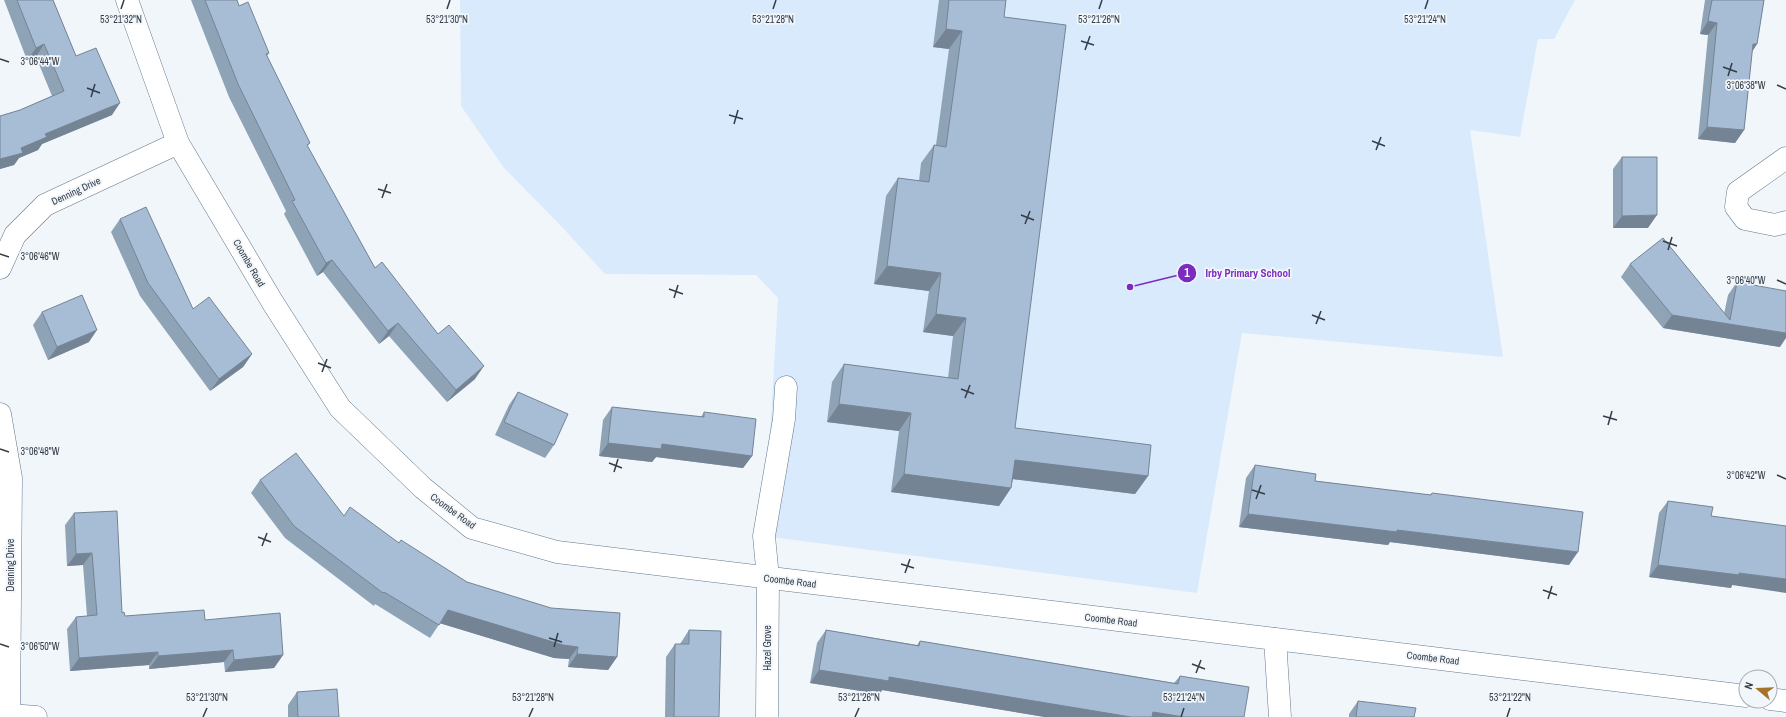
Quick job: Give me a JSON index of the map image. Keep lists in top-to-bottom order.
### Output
{
  "streets": {
    "street": ["Denning Drive", "Coombe Road", "Hazel Grove"]
  },
  "crossings": [
    ["Denning Drive", "Coombe Road"],
    ["Coombe Road", "Hazel Grove"]
  ],
  "places": ["Irby Primary School"],
  "north": "left",
  "coordinates": [
    "53°21'32\"N",
    "53°21'30\"N",
    "53°21'28\"N",
    "53°21'26\"N",
    "53°21'24\"N",
    "3°06'44\"W",
    "3°06'38\"W",
    "3°06'46\"W",
    "3°06'40\"W",
    "3°06'48\"W",
    "3°06'42\"W",
    "3°06'50\"W",
    "53°21'22\"N"
  ]
}
